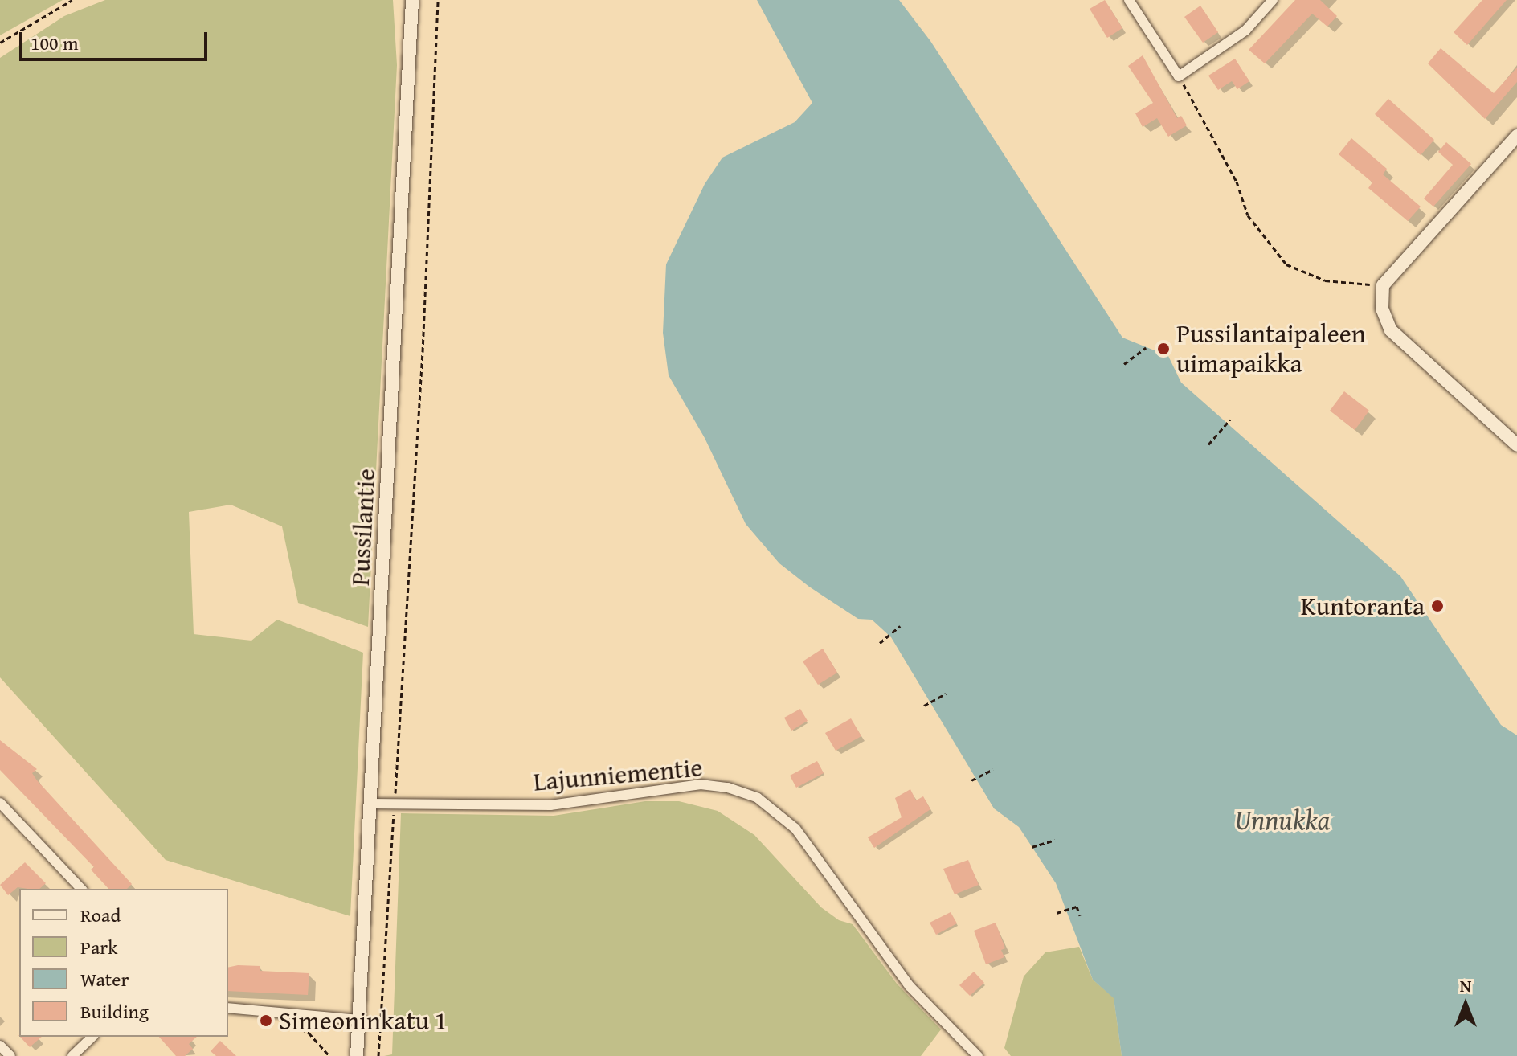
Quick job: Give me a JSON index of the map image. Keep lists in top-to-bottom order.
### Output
{
  "streets": {
    "street": ["Pussilantie", "Lajunniementie"]
  },
  "crossings": [
    ["Pussilantie", "Lajunniementie"]
  ],
  "water": ["Unnukka"],
  "places": ["Pussilantaipaleen uimapaikka", "Kuntoranta", "Simeoninkatu 1"],
  "legend": [
    "Road",
    "Park",
    "Water",
    "Building"
  ],
  "scale_bar": "100 m",
  "north": "top"
}
